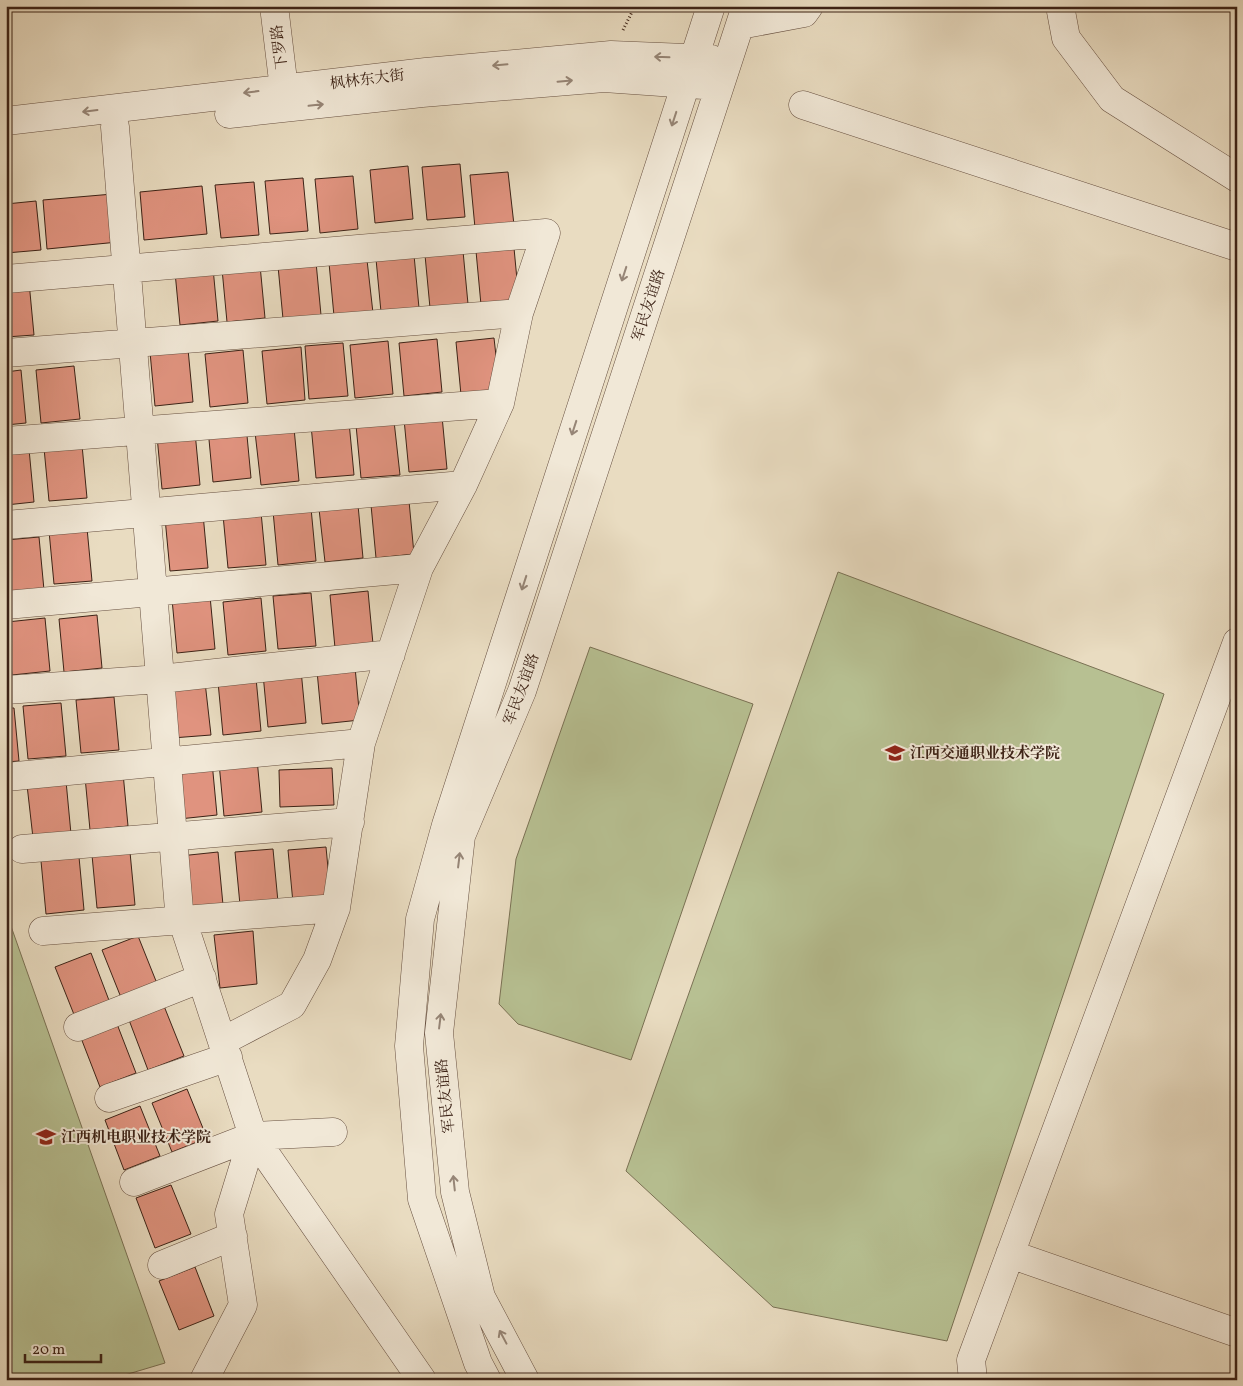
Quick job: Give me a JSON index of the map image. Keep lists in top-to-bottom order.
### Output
{
  "streets": {
    "street": ["下罗路", "枫林东大街", "军民友谊路"]
  },
  "crossings": [
    ["下罗路", "枫林东大街"],
    ["枫林东大街", "军民友谊路"]
  ],
  "places": {
    "school or university": ["江西交通职业技术学院", "江西机电职业技术学院"]
  },
  "scale_bar": "20 m"
}
